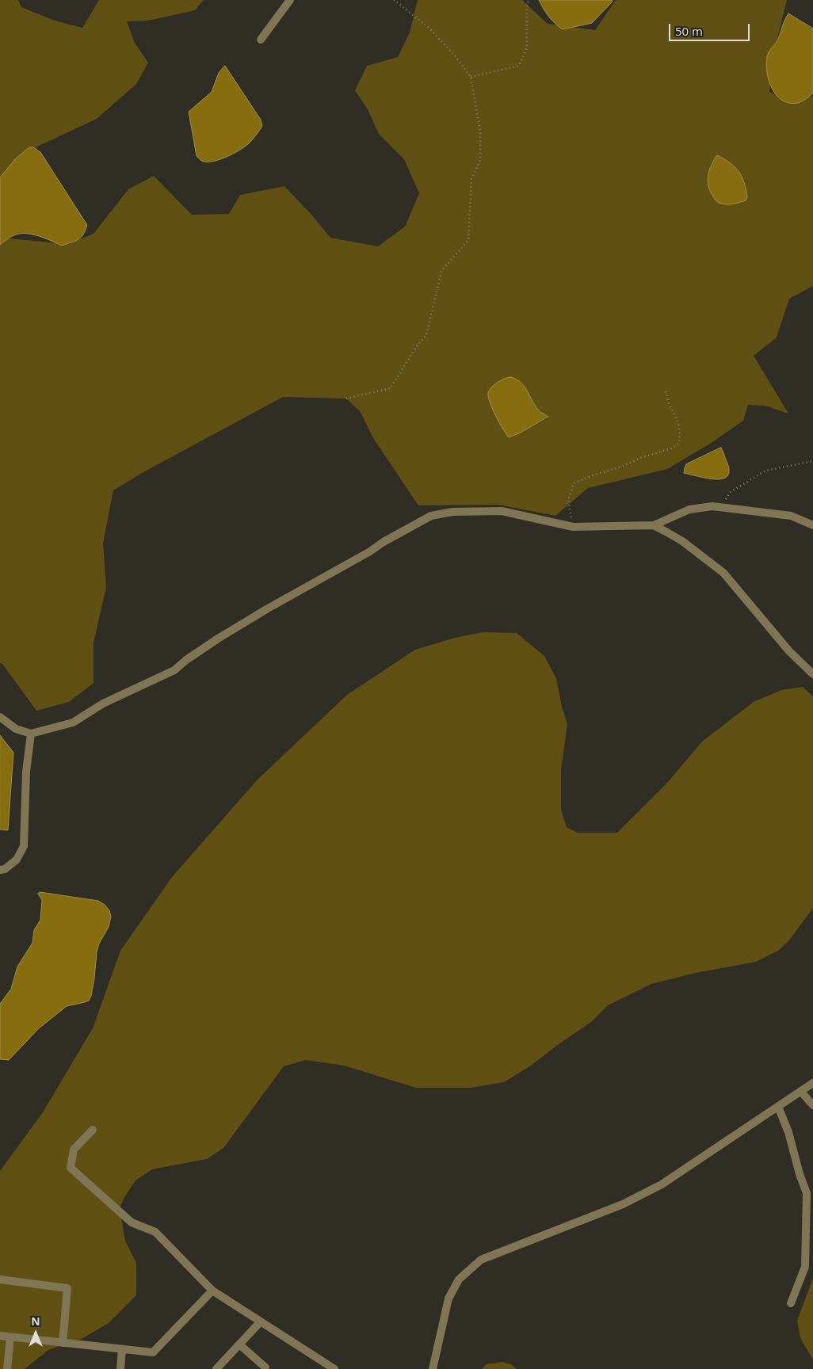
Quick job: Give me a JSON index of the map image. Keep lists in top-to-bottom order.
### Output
{
  "scale_bar": "50 m",
  "north": "top"
}
